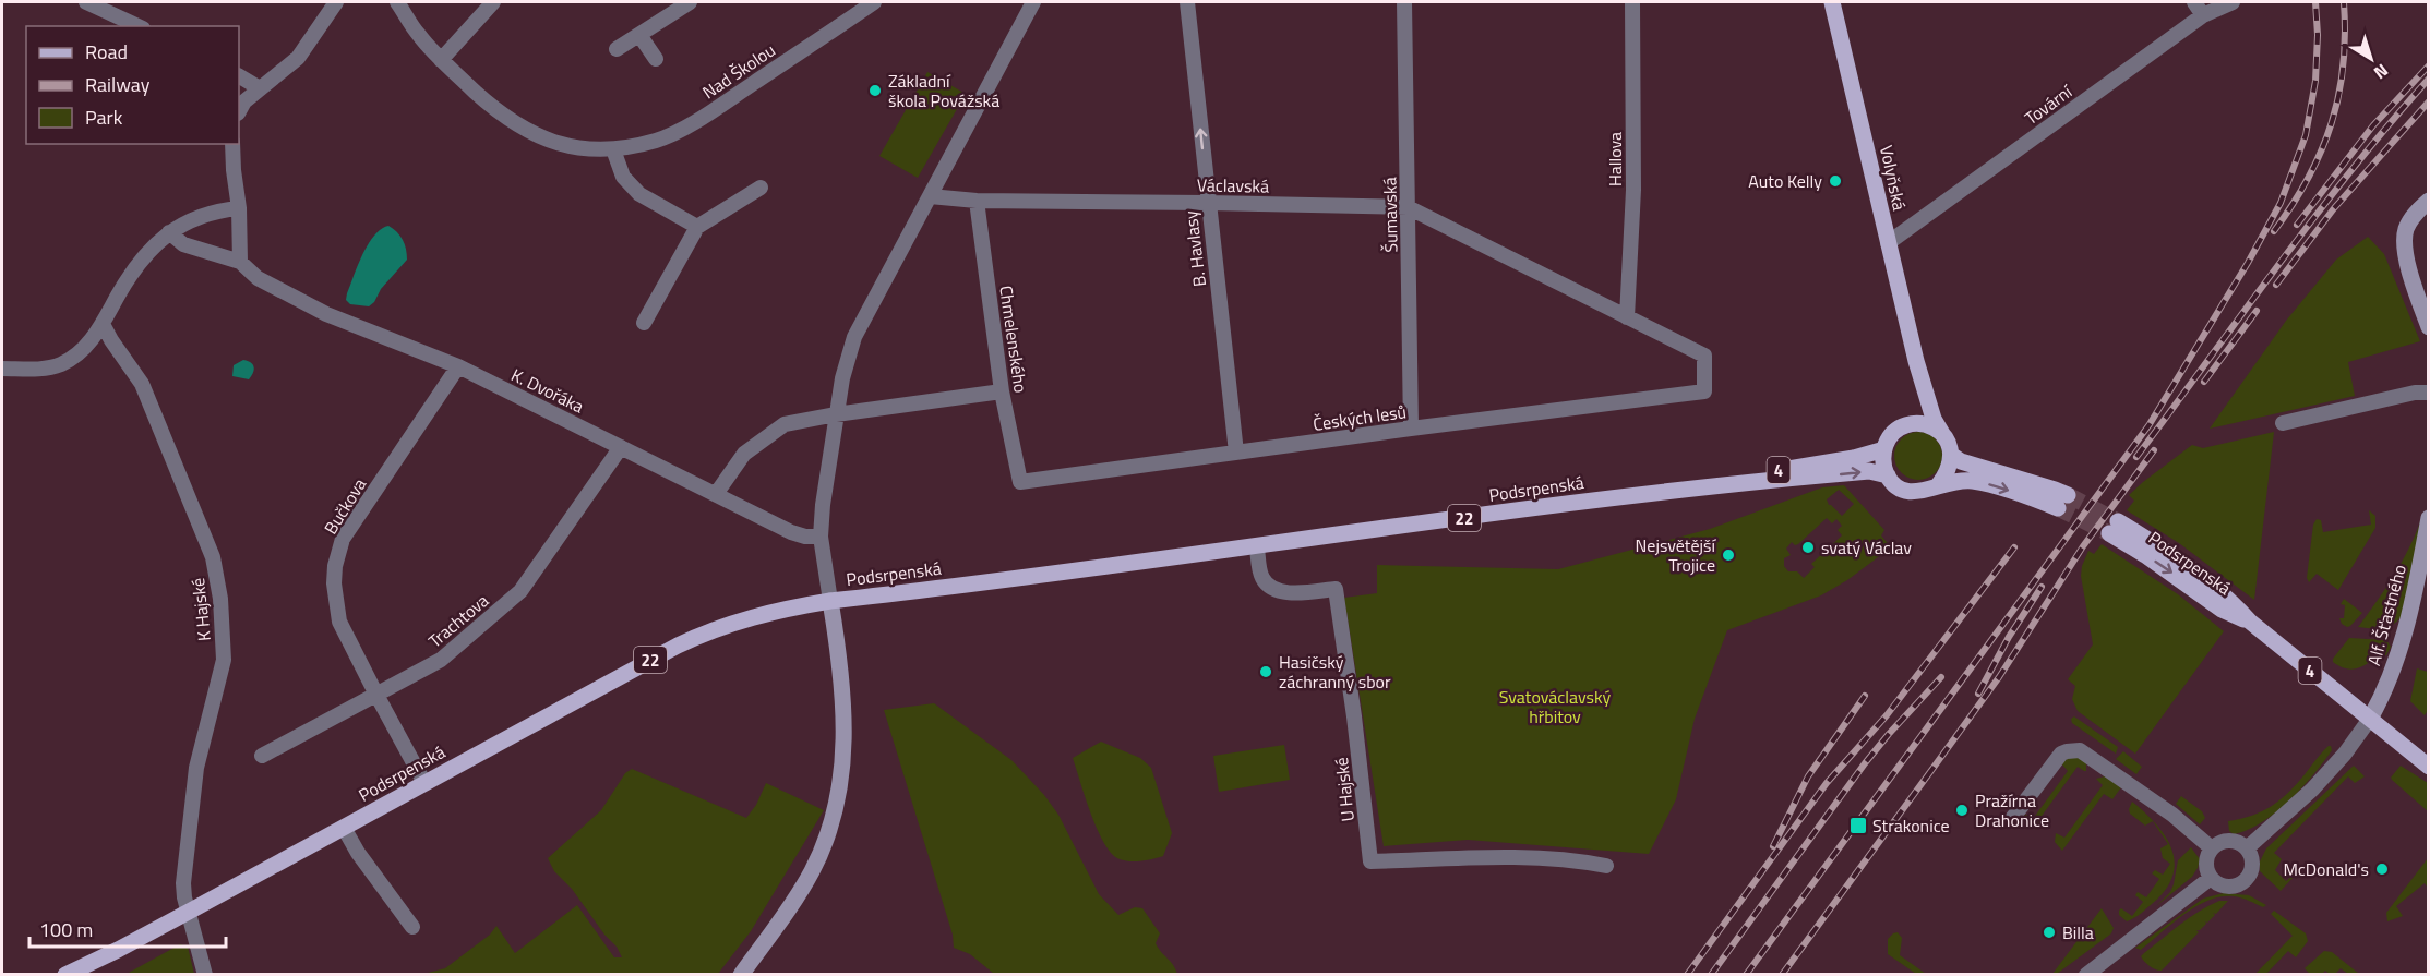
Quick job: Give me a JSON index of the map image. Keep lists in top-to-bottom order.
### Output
{
  "streets": {
    "main road": [
      "Volyňská",
      "4",
      "Podsrpenská",
      "22"
    ],
    "street": [
      "Nad Školou",
      "Tovární",
      "Hallova",
      "Václavská",
      "Šumavská",
      "B. Havlasy",
      "Chmelenského",
      "K. Dvořáka",
      "Českých lesů",
      "Bučkova",
      "K Hajské",
      "Alf. Šťastného",
      "Trachtova",
      "U Hajské"
    ]
  },
  "crossings": [
    ["Tovární", "Volyňská"],
    ["Hallova", "Václavská"],
    ["Volyňská", "Podsrpenská"],
    ["Václavská", "Šumavská"],
    ["Václavská", "B. Havlasy"],
    ["Václavská", "Chmelenského"],
    ["Václavská", "Českých lesů"],
    ["Šumavská", "Českých lesů"],
    ["B. Havlasy", "Českých lesů"],
    ["Chmelenského", "Českých lesů"],
    ["K. Dvořáka", "Bučkova"],
    ["K. Dvořáka", "Trachtova"],
    ["Podsrpenská", "Bučkova"],
    ["Podsrpenská", "22"],
    ["Podsrpenská", "K Hajské"],
    ["Podsrpenská", "Alf. Šťastného"],
    ["Podsrpenská", "U Hajské"],
    ["Bučkova", "Trachtova"],
    ["22", "K Hajské"]
  ],
  "one_way": ["B. Havlasy"],
  "parks": ["Svatováclavský hřbitov"],
  "places": {
    "other": [
      "Základní škola Povážská",
      "Auto Kelly",
      "svatý Václav",
      "Nejsvětější Trojice",
      "Hasičský záchranný sbor",
      "Pražírna Drahonice",
      "McDonald's",
      "Billa"
    ],
    "transit": ["Strakonice"]
  },
  "legend": ["Road", "Railway", "Park"],
  "scale_bar": "100 m",
  "north": "bottom right"
}
